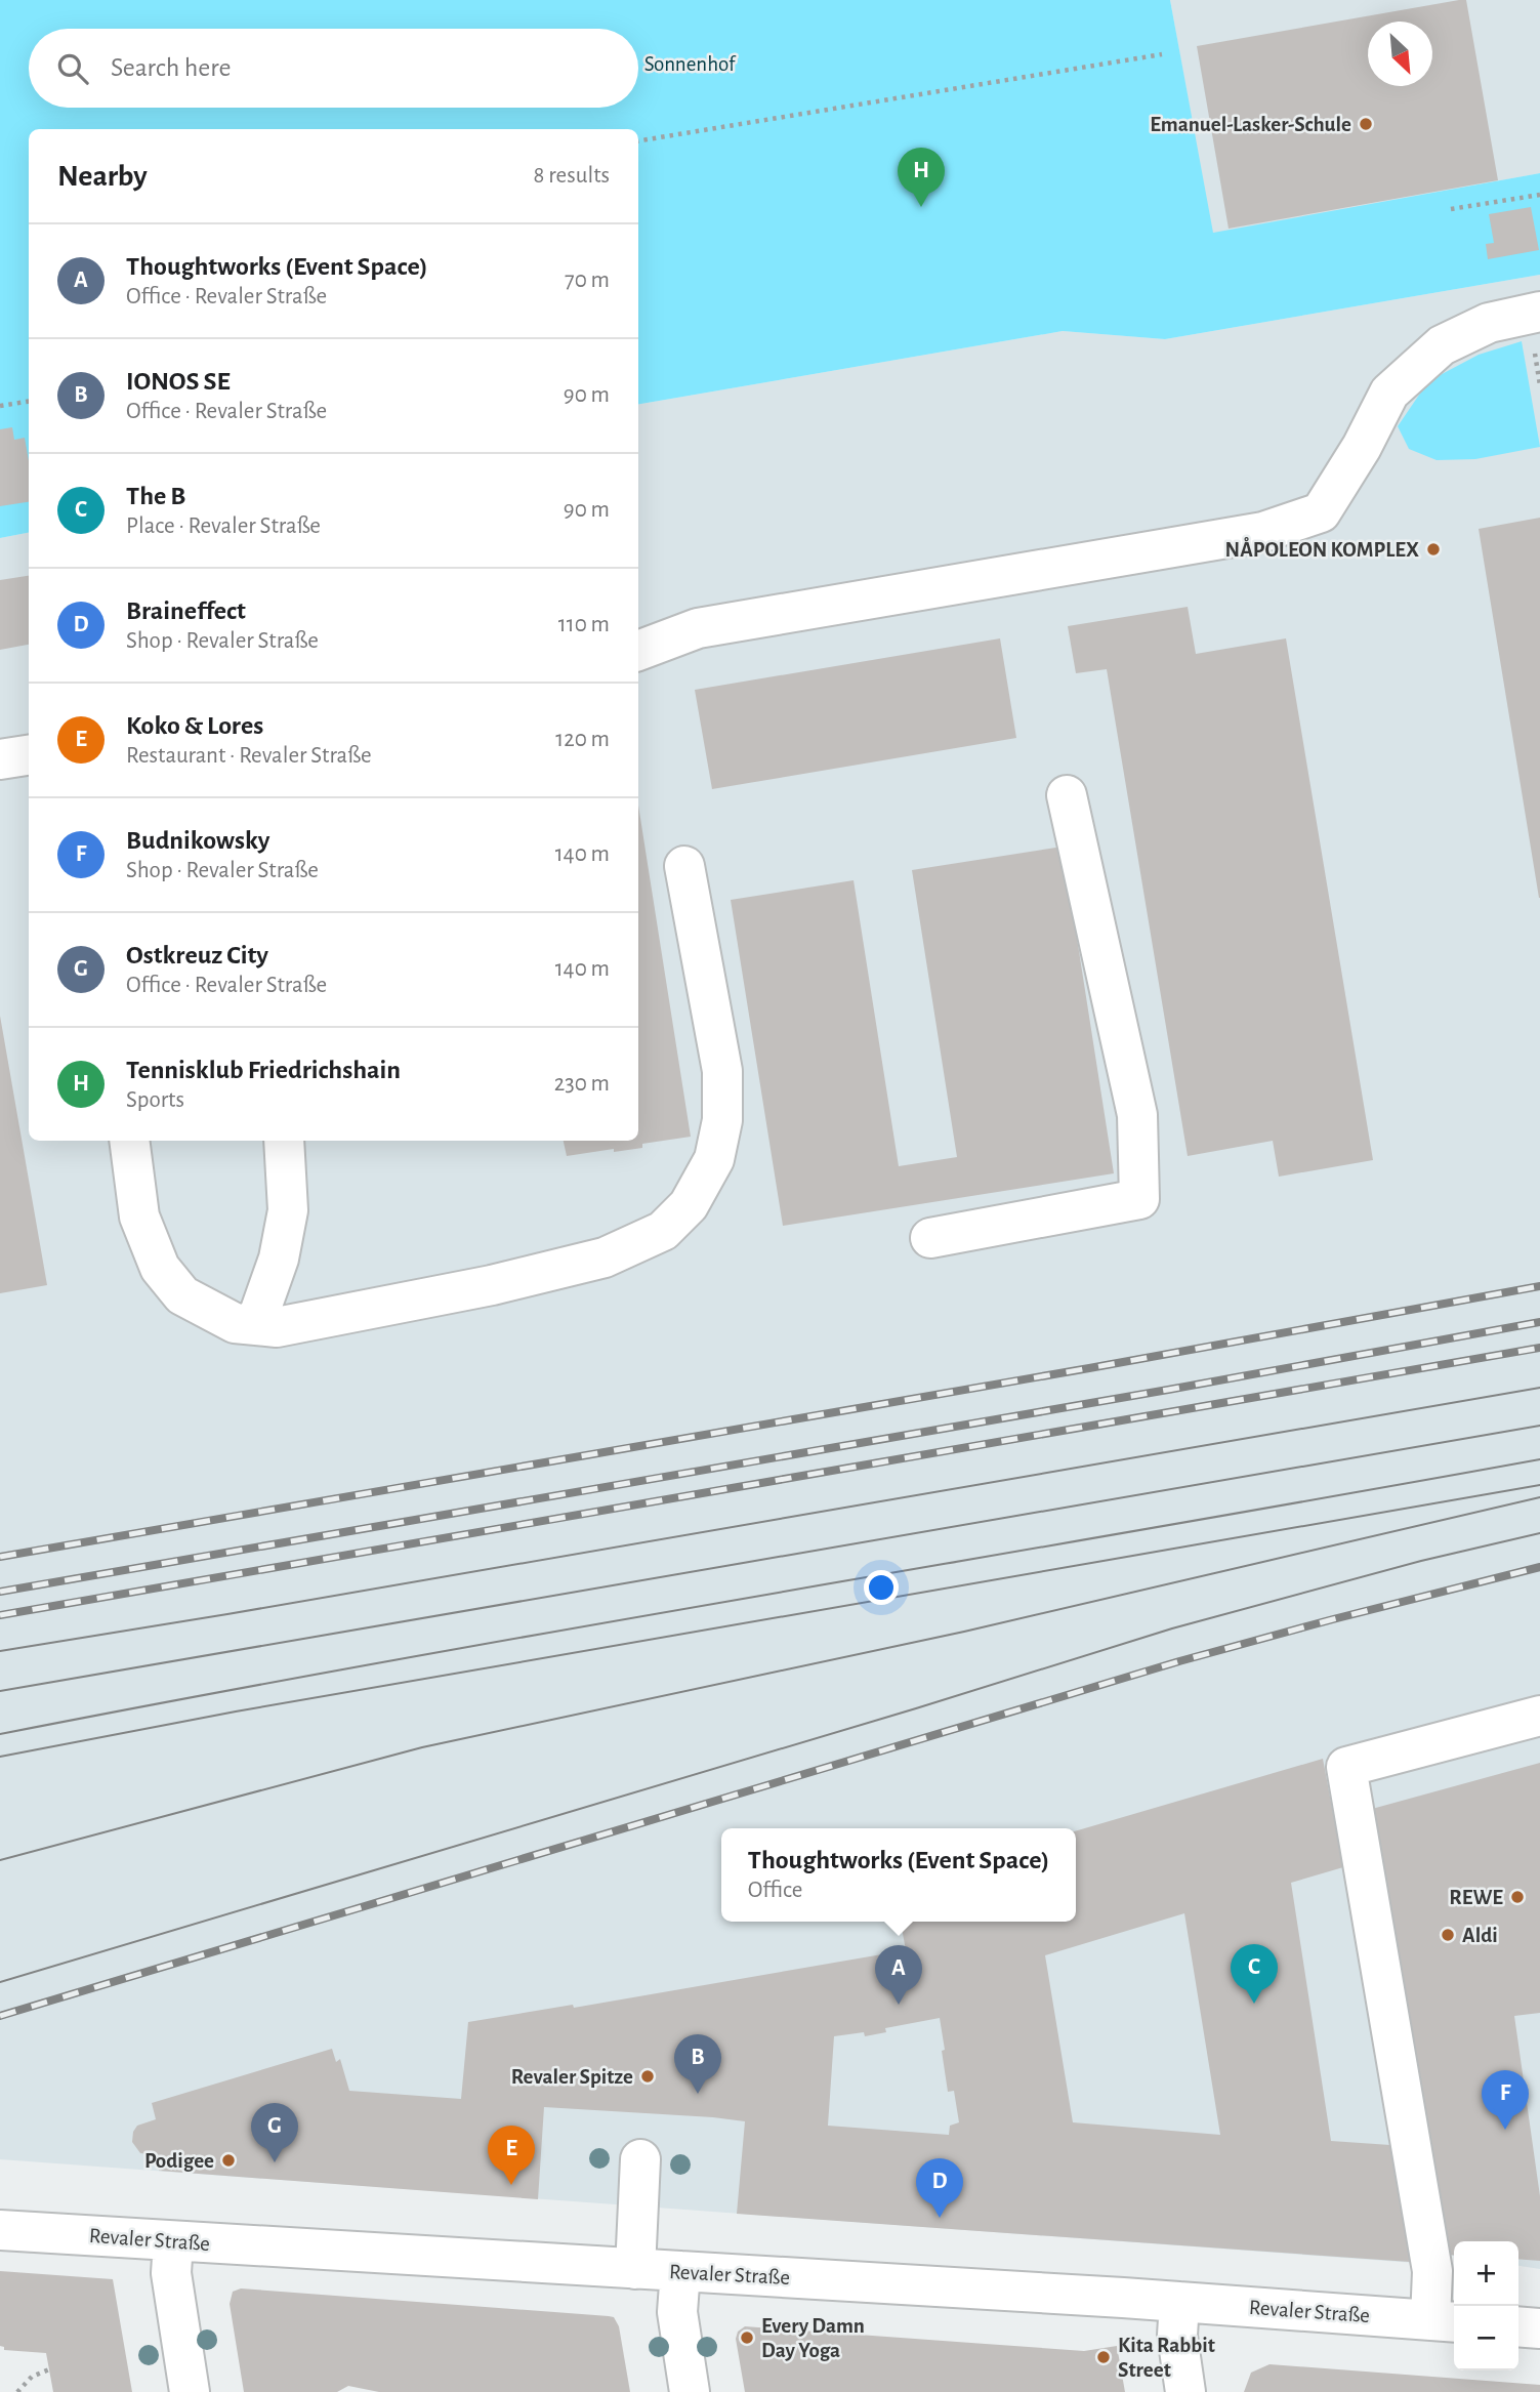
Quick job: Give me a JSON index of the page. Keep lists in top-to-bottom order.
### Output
{
  "streets": {
    "street": ["Revaler Straße"]
  },
  "parks": ["Sonnenhof"],
  "places": [
    "Emanuel-Lasker-Schule",
    "NÅPOLEON KOMPLEX",
    "REWE",
    "Aldi",
    "Revaler Spitze",
    "Podigee",
    "Every Damn Day Yoga",
    "Kita Rabbit Street"
  ],
  "north": "bottom right",
  "page": {
    "search": "Search here",
    "heading": ["Nearby", "8 results"],
    "pins": [
      "H",
      "C",
      "A",
      "B",
      "F",
      "G",
      "E",
      "D"
    ],
    "list": [
      {
        "mark": "A",
        "name": "Thoughtworks (Event Space)",
        "note": "Office · Revaler Straße",
        "value": "70 m"
      },
      {
        "mark": "B",
        "name": "IONOS SE",
        "note": "Office · Revaler Straße",
        "value": "90 m"
      },
      {
        "mark": "C",
        "name": "The B",
        "note": "Place · Revaler Straße",
        "value": "90 m"
      },
      {
        "mark": "D",
        "name": "Braineffect",
        "note": "Shop · Revaler Straße",
        "value": "110 m"
      },
      {
        "mark": "E",
        "name": "Koko & Lores",
        "note": "Restaurant · Revaler Straße",
        "value": "120 m"
      },
      {
        "mark": "F",
        "name": "Budnikowsky",
        "note": "Shop · Revaler Straße",
        "value": "140 m"
      },
      {
        "mark": "G",
        "name": "Ostkreuz City",
        "note": "Office · Revaler Straße",
        "value": "140 m"
      },
      {
        "mark": "H",
        "name": "Tennisklub Friedrichshain",
        "note": "Sports",
        "value": "230 m"
      }
    ],
    "popup": ["Thoughtworks (Event Space)", "Office"],
    "map_buttons": ["+", "−"]
  }
}
